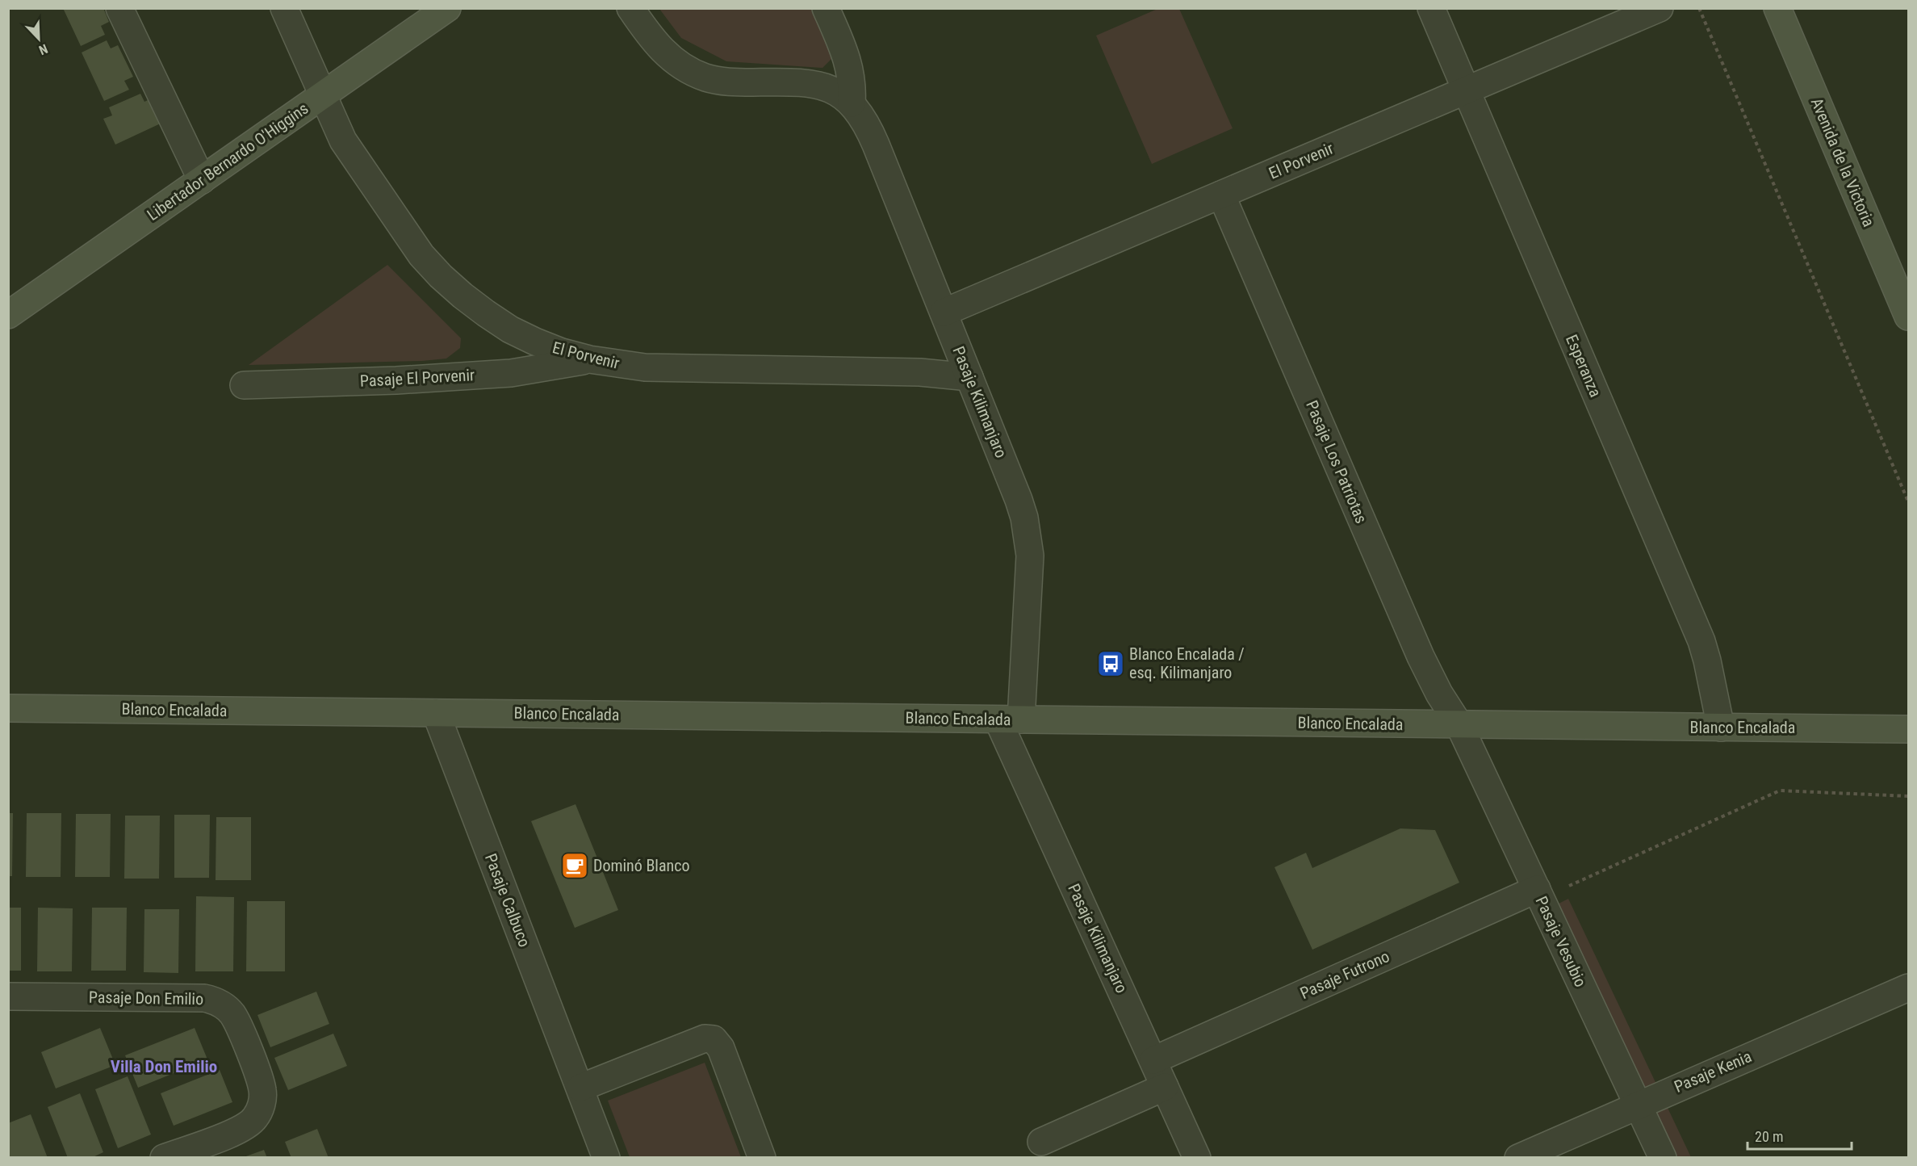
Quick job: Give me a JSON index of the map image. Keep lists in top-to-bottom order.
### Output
{
  "streets": {
    "street": [
      "El Porvenir",
      "Libertador Bernardo O'Higgins",
      "Avenida de la Victoria",
      "Esperanza",
      "Pasaje El Porvenir",
      "Pasaje Kilimanjaro",
      "Pasaje Los Patriotas",
      "Blanco Encalada",
      "Pasaje Calbuco",
      "Pasaje Vesubio",
      "Pasaje Futrono",
      "Pasaje Don Emilio",
      "Pasaje Kenia"
    ]
  },
  "crossings": [
    ["El Porvenir", "Libertador Bernardo O'Higgins"],
    ["El Porvenir", "Esperanza"],
    ["El Porvenir", "Pasaje El Porvenir"],
    ["El Porvenir", "Pasaje Kilimanjaro"],
    ["El Porvenir", "Pasaje Los Patriotas"],
    ["Esperanza", "Blanco Encalada"],
    ["Pasaje Kilimanjaro", "Blanco Encalada"],
    ["Pasaje Kilimanjaro", "Pasaje Futrono"],
    ["Pasaje Los Patriotas", "Blanco Encalada"],
    ["Pasaje Los Patriotas", "Pasaje Vesubio"],
    ["Blanco Encalada", "Pasaje Calbuco"],
    ["Blanco Encalada", "Pasaje Vesubio"],
    ["Pasaje Vesubio", "Pasaje Futrono"],
    ["Pasaje Vesubio", "Pasaje Kenia"]
  ],
  "districts": ["Villa Don Emilio"],
  "places": {
    "bus stop": ["Blanco Encalada / esq. Kilimanjaro"],
    "cafe": ["Dominó Blanco"]
  },
  "scale_bar": "20 m",
  "north": "bottom right"
}
